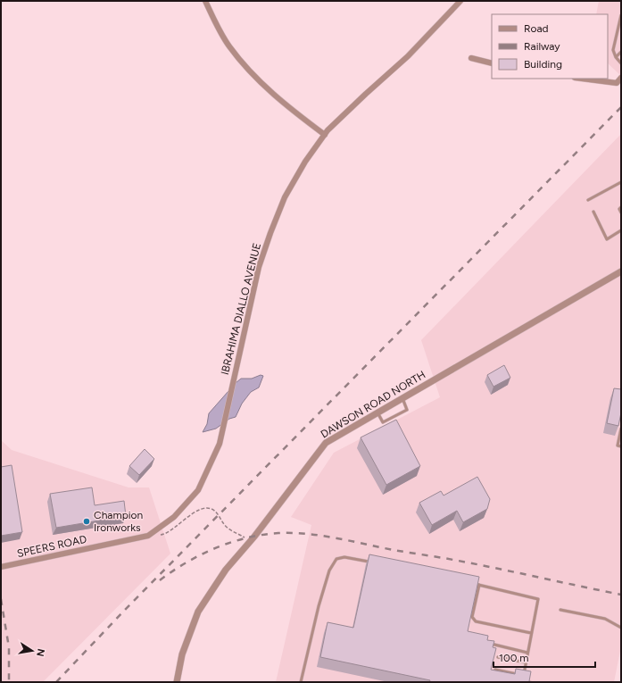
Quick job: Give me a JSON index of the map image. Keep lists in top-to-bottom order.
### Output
{
  "streets": {
    "street": ["IBRAHIMA DIALLO AVENUE", "DAWSON ROAD NORTH", "SPEERS ROAD"]
  },
  "crossings": [
    ["IBRAHIMA DIALLO AVENUE", "SPEERS ROAD"]
  ],
  "places": ["Champion Ironworks"],
  "legend": ["Road", "Railway", "Building"],
  "scale_bar": "100 m",
  "north": "right"
}
